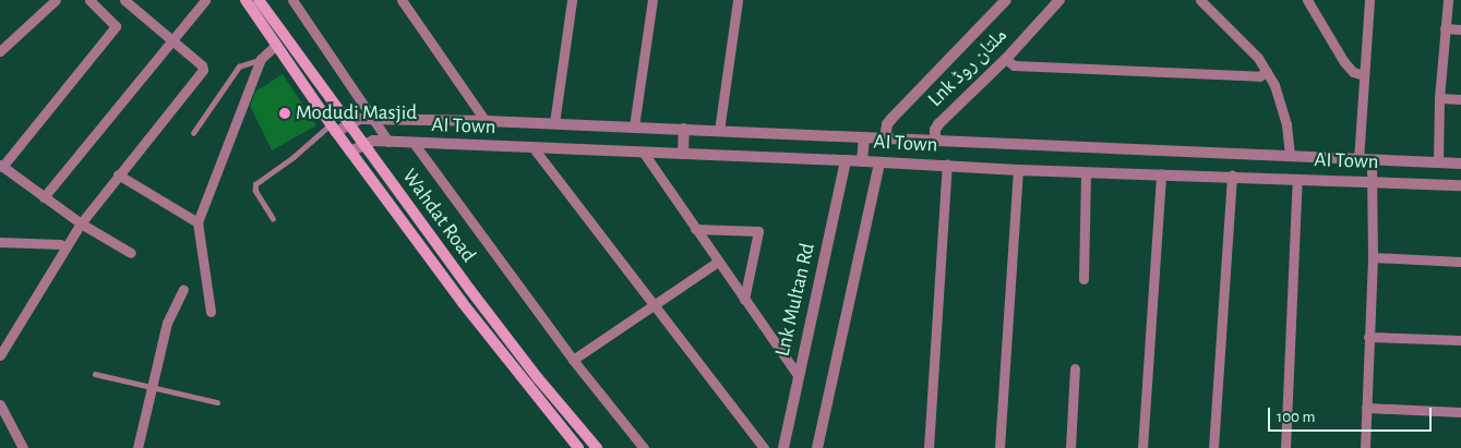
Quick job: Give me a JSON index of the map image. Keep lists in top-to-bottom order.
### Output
{
  "streets": {
    "main road": ["Wahdat Road"],
    "street": ["Lnk ملتان روڈ", "AI Town", "Lnk Multan Rd"]
  },
  "crossings": [
    ["AI Town", "Wahdat Road"],
    ["AI Town", "Lnk Multan Rd"]
  ],
  "places": ["Modudi Masjid"],
  "scale_bar": "100 m"
}
